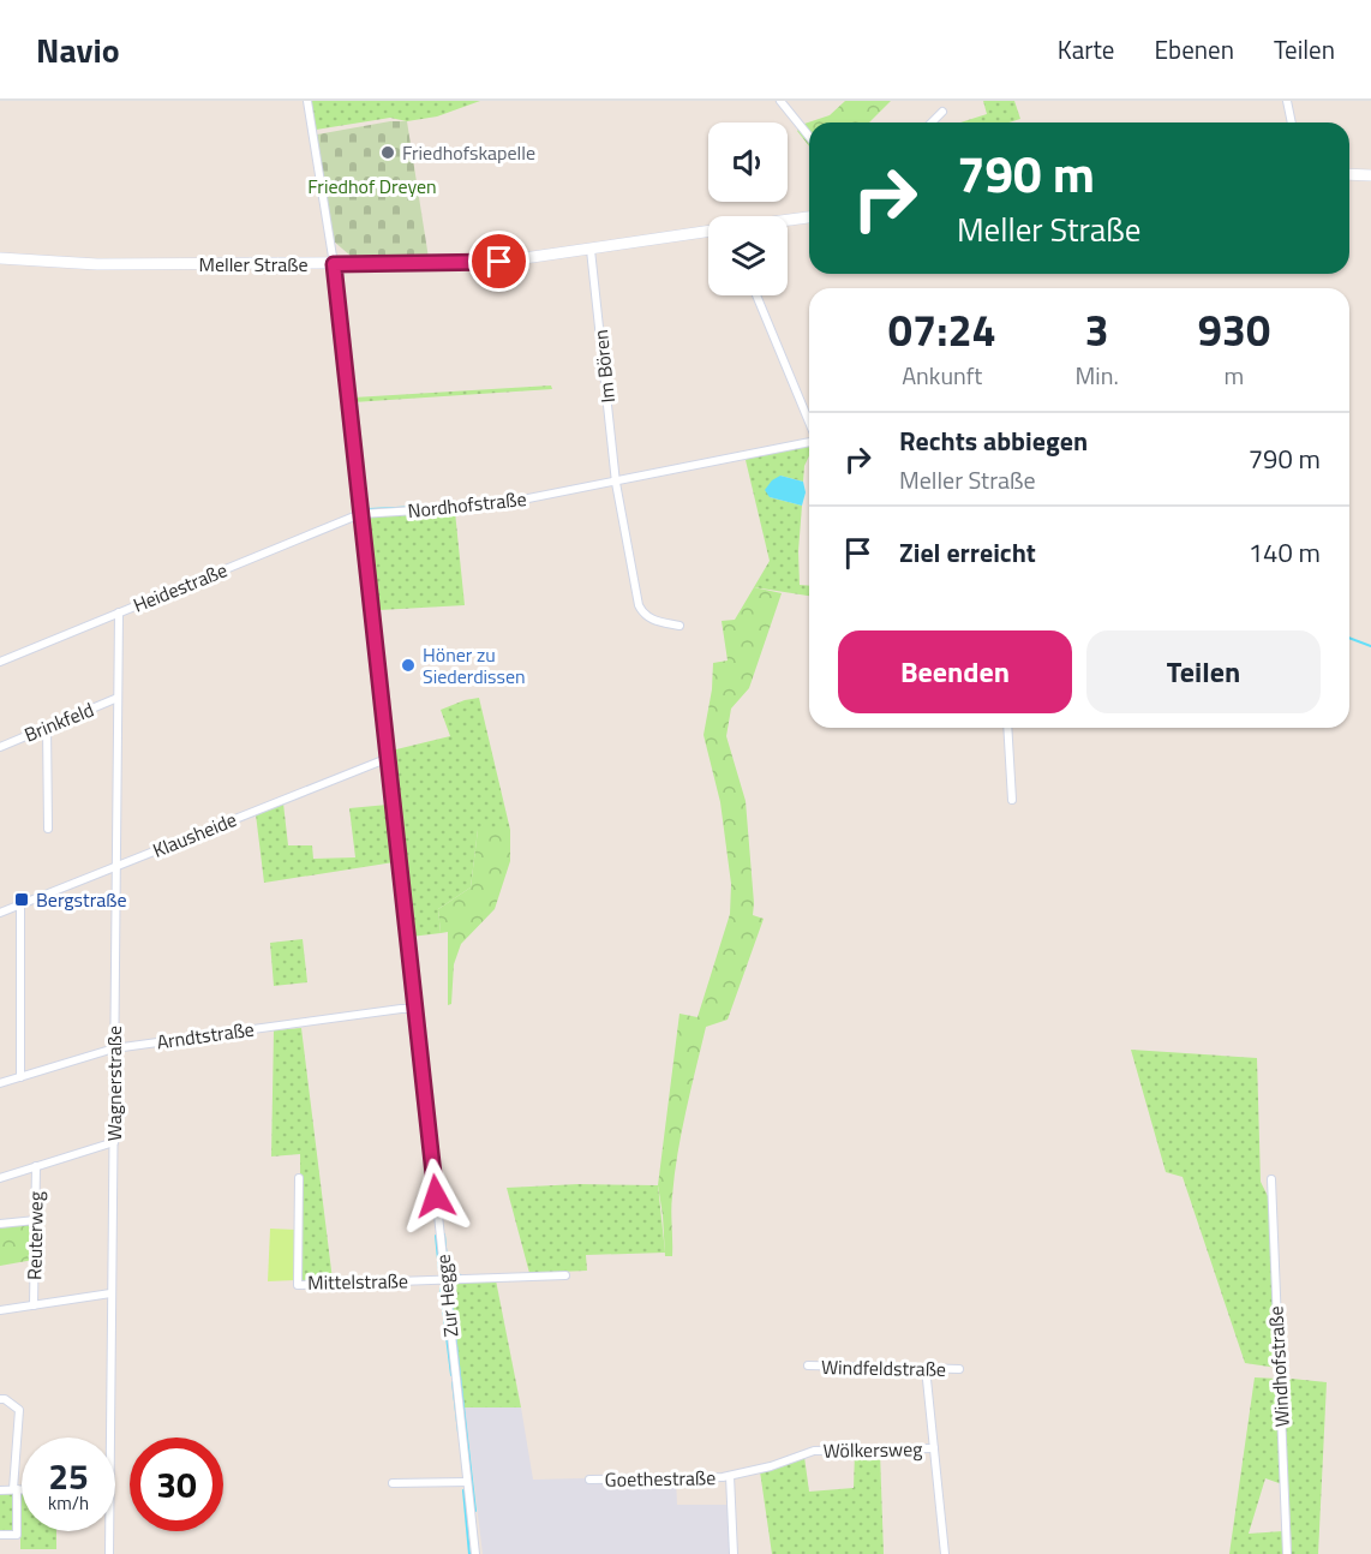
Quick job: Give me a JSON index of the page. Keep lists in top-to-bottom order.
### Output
{
  "streets": {
    "main road": ["Meller Straße"],
    "street": [
      "Im Bören",
      "Nordhofstraße",
      "Heidestraße",
      "Brinkfeld",
      "Klausheide",
      "Arndtstraße",
      "Wagnerstraße",
      "Reuterweg",
      "Mittelstraße",
      "Zur Hegge",
      "Windhofstraße",
      "Windfeldstraße",
      "Wölkersweg",
      "Goethestraße"
    ]
  },
  "crossings": [
    ["Meller Straße", "Im Bören"],
    ["Meller Straße", "Zur Hegge"],
    ["Im Bören", "Nordhofstraße"],
    ["Nordhofstraße", "Heidestraße"],
    ["Nordhofstraße", "Zur Hegge"],
    ["Heidestraße", "Wagnerstraße"],
    ["Heidestraße", "Zur Hegge"],
    ["Brinkfeld", "Wagnerstraße"],
    ["Klausheide", "Wagnerstraße"],
    ["Klausheide", "Zur Hegge"],
    ["Arndtstraße", "Wagnerstraße"],
    ["Arndtstraße", "Zur Hegge"],
    ["Mittelstraße", "Zur Hegge"],
    ["Wölkersweg", "Goethestraße"]
  ],
  "parks": ["Friedhof Dreyen"],
  "places": {
    "other": ["Friedhofskapelle", "Höner zu Siederdissen"],
    "transit": ["Bergstraße"]
  },
  "page": {
    "header": "Navio",
    "nav": ["Karte", "Ebenen", "Teilen"],
    "turn": ["790 m", "Meller Straße"],
    "eta": [
      "07:24",
      "Ankunft",
      "3",
      "Min.",
      "930",
      "m"
    ],
    "list": [
      {
        "name": "Rechts abbiegen",
        "note": "Meller Straße",
        "value": "790 m"
      },
      {
        "name": "Ziel erreicht",
        "value": "140 m"
      }
    ],
    "buttons": ["Beenden", "Teilen"],
    "speed": "25 km/h",
    "limit": "30"
  }
}
